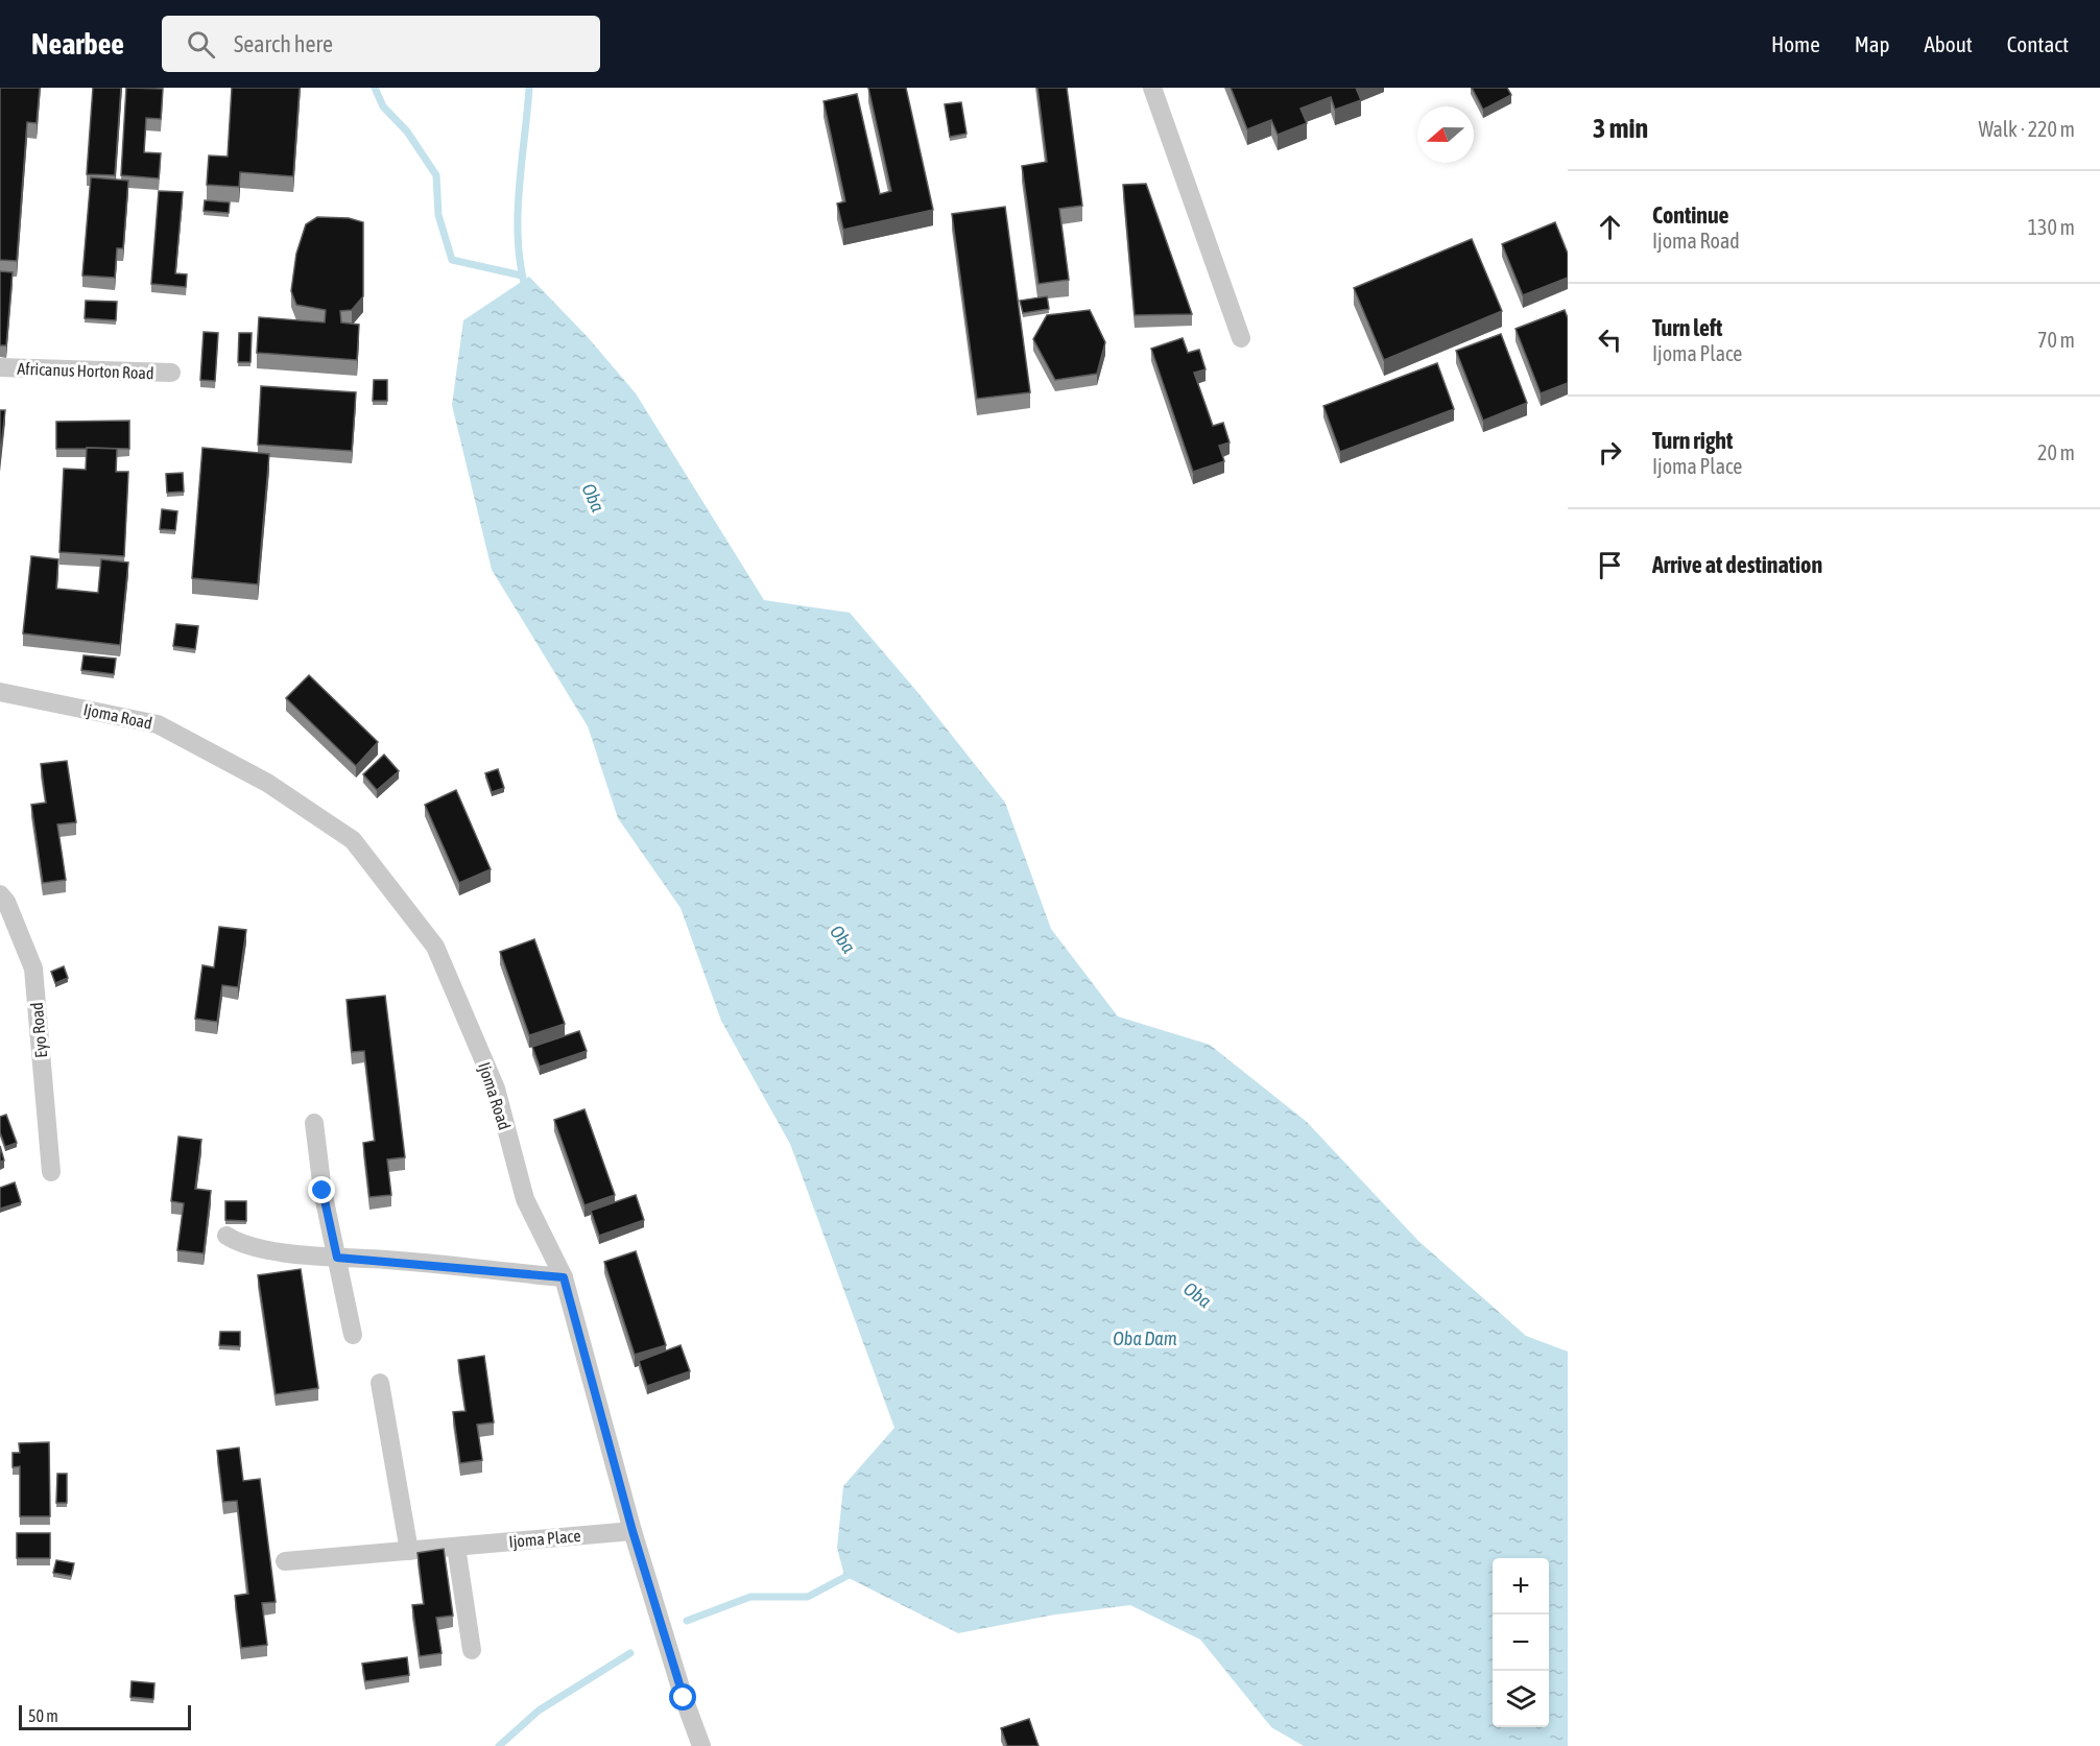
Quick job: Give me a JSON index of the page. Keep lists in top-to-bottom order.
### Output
{
  "streets": {
    "street": [
      "Africanus Horton Road",
      "Ijoma Road",
      "Eyo Road",
      "Ijoma Place"
    ]
  },
  "crossings": [
    ["Ijoma Road", "Ijoma Place"]
  ],
  "water": ["Oba", "Oba Dam"],
  "scale_bar": "50 m",
  "north": "left",
  "page": {
    "header": "Nearbee",
    "search": "Search here",
    "nav": [
      "Home",
      "Map",
      "About",
      "Contact"
    ],
    "heading": ["3 min", "Walk · 220 m"],
    "list": [
      ["Continue", "Ijoma Road", "130 m"],
      ["Turn left", "Ijoma Place", "70 m"],
      ["Turn right", "Ijoma Place", "20 m"],
      "Arrive at destination"
    ],
    "map_buttons": ["+", "−"],
    "scale": "50 m"
  }
}
